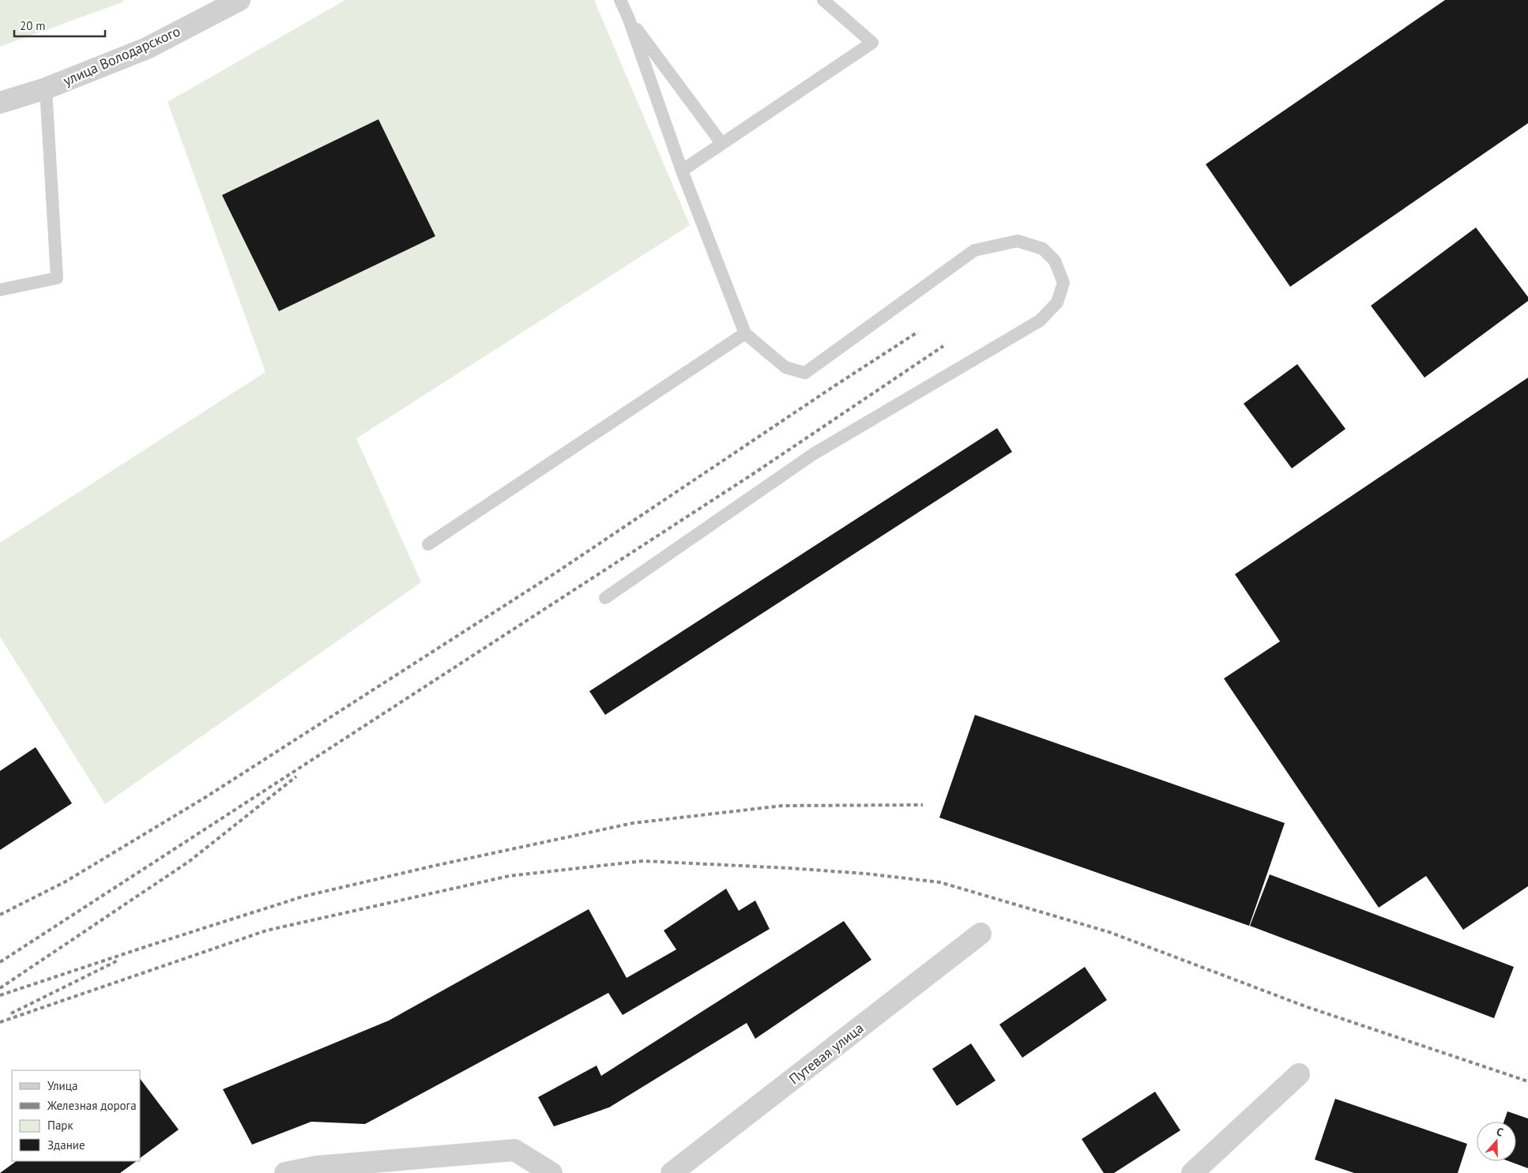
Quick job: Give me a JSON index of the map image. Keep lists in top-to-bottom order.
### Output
{
  "streets": {
    "street": ["улица Володарского", "Путевая улица"]
  },
  "legend": [
    "Улица",
    "Железная дорога",
    "Парк",
    "Здание"
  ],
  "scale_bar": "20 m",
  "north": "top"
}
